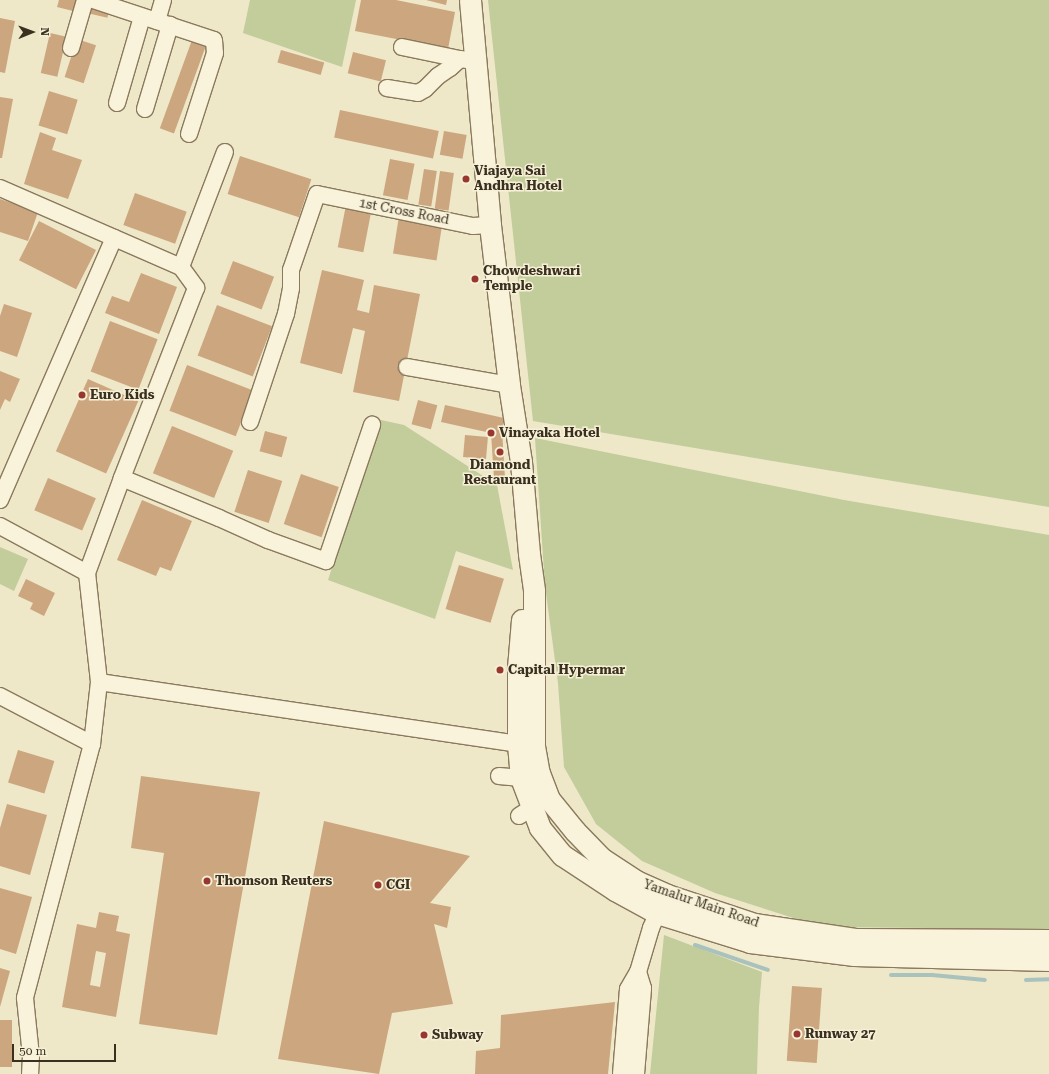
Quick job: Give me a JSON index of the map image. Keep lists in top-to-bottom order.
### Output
{
  "streets": {
    "street": ["1st Cross Road", "Yamalur Main Road"]
  },
  "places": [
    "Viajaya Sai Andhra Hotel",
    "Chowdeshwari Temple",
    "Euro Kids",
    "Vinayaka Hotel",
    "Diamond Restaurant",
    "Capital Hypermar",
    "Thomson Reuters",
    "CGI",
    "Runway 27",
    "Subway"
  ],
  "scale_bar": "50 m",
  "north": "right"
}
